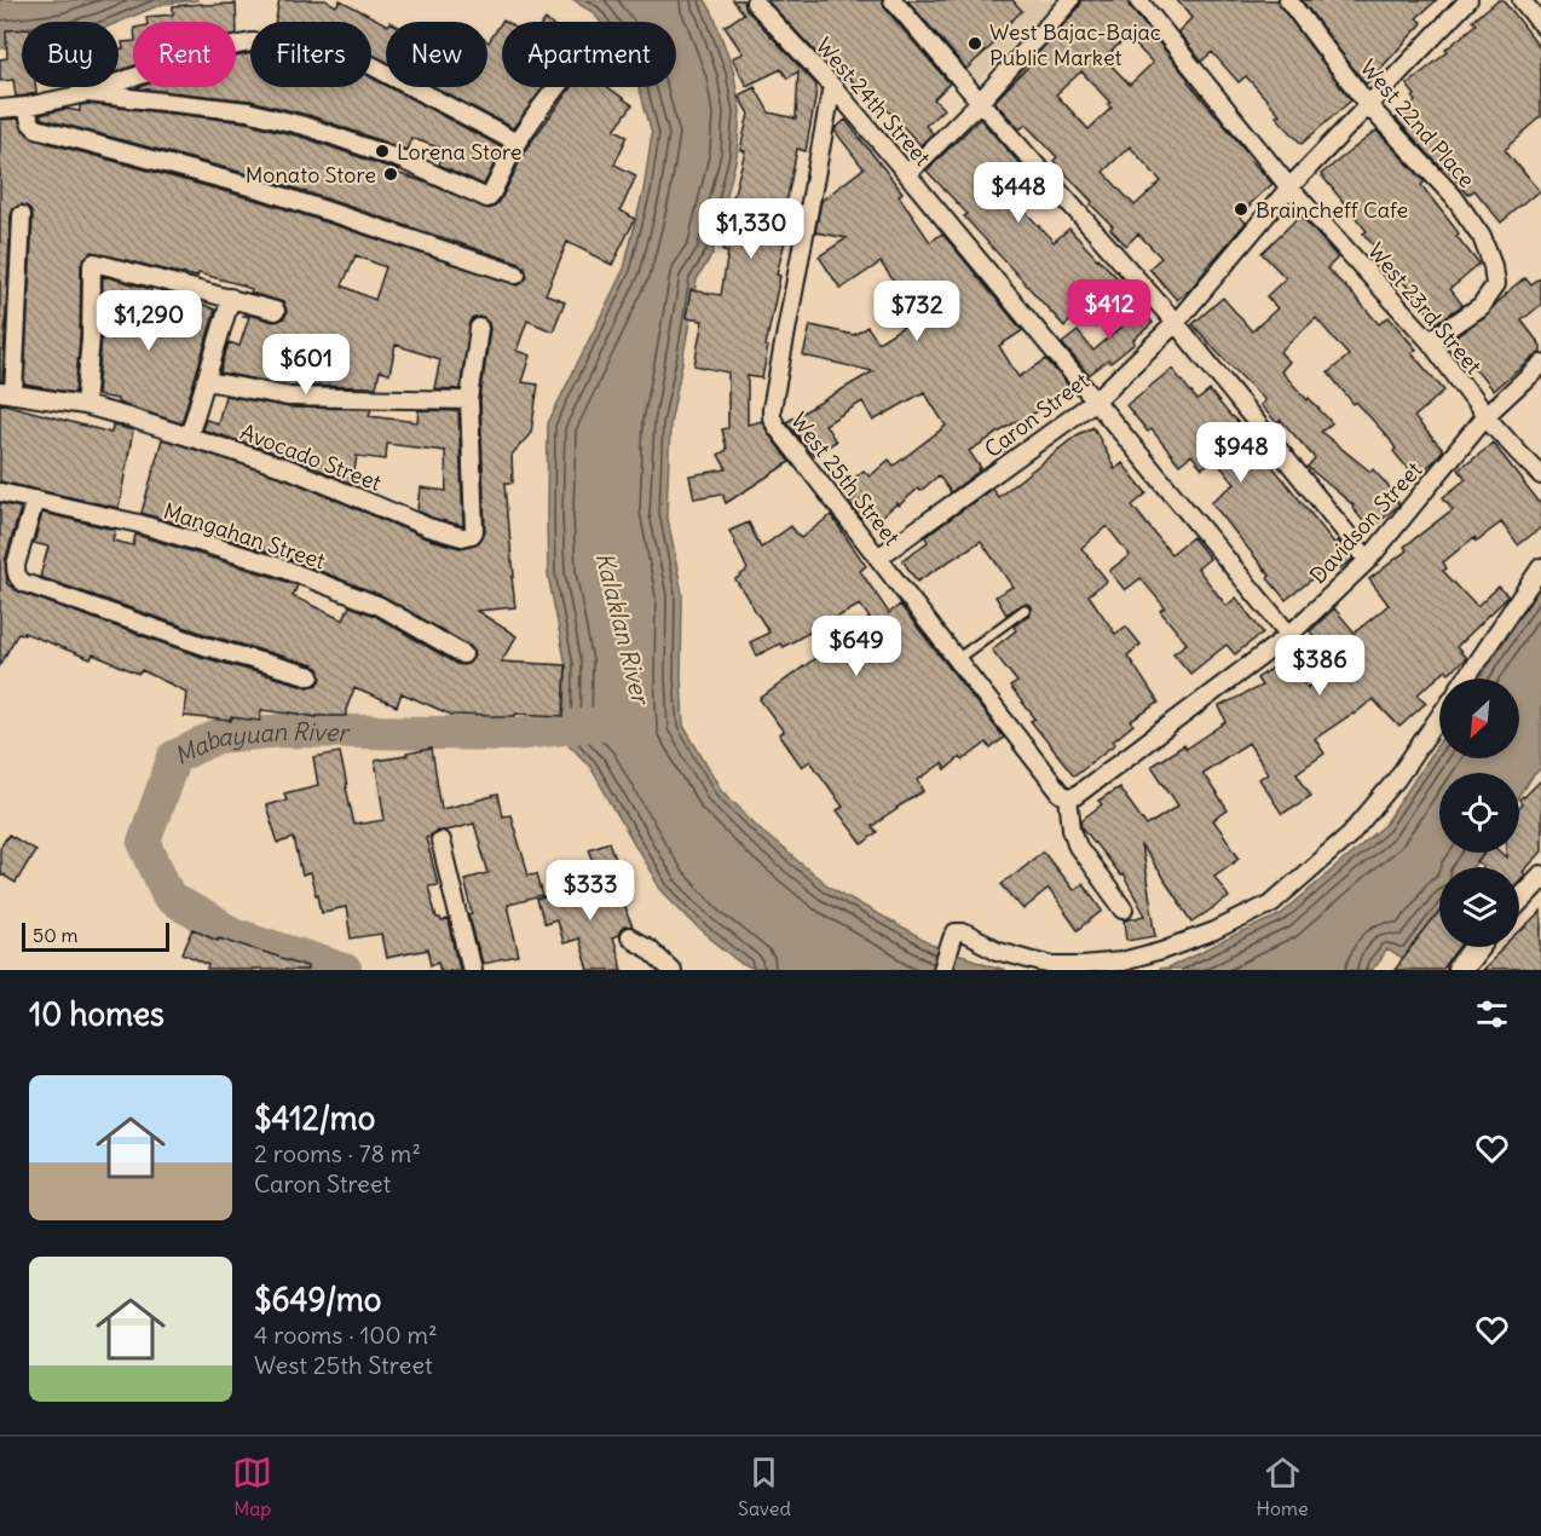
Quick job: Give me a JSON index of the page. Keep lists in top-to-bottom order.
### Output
{
  "streets": {
    "street": [
      "West 24th Street",
      "West 22nd Place",
      "West 23rd Street",
      "Caron Street",
      "Avocado Street",
      "West 25th Street",
      "Davidson Street",
      "Mangahan Street"
    ]
  },
  "crossings": [
    ["West 24th Street", "Caron Street"],
    ["West 24th Street", "West 25th Street"],
    ["West 24th Street", "Davidson Street"],
    ["West 22nd Place", "West 23rd Street"],
    ["West 22nd Place", "Caron Street"],
    ["West 23rd Street", "Caron Street"],
    ["West 23rd Street", "Davidson Street"],
    ["Caron Street", "West 25th Street"],
    ["West 25th Street", "Davidson Street"]
  ],
  "water": ["Kalaklan River", "Mabayuan River"],
  "places": [
    "West Bajac-Bajac Public Market",
    "Lorena Store",
    "Monato Store",
    "Braincheff Cafe"
  ],
  "scale_bar": "50 m",
  "north": "bottom left",
  "page": {
    "chip": [
      "Buy",
      "Rent",
      "Filters",
      "New",
      "Apartment"
    ],
    "price": [
      "$448",
      "$1,330",
      "$412",
      "$732",
      "$1,290",
      "$601",
      "$948",
      "$649",
      "$386",
      "$333"
    ],
    "scale": "50 m",
    "heading": "10 homes",
    "list": [
      {
        "name": "$412/mo",
        "note": "2 rooms · 78 m² · Caron Street"
      },
      {
        "name": "$649/mo",
        "note": "4 rooms · 100 m² · West 25th Street"
      }
    ],
    "tabs": ["Map", "Saved", "Home"]
  }
}
